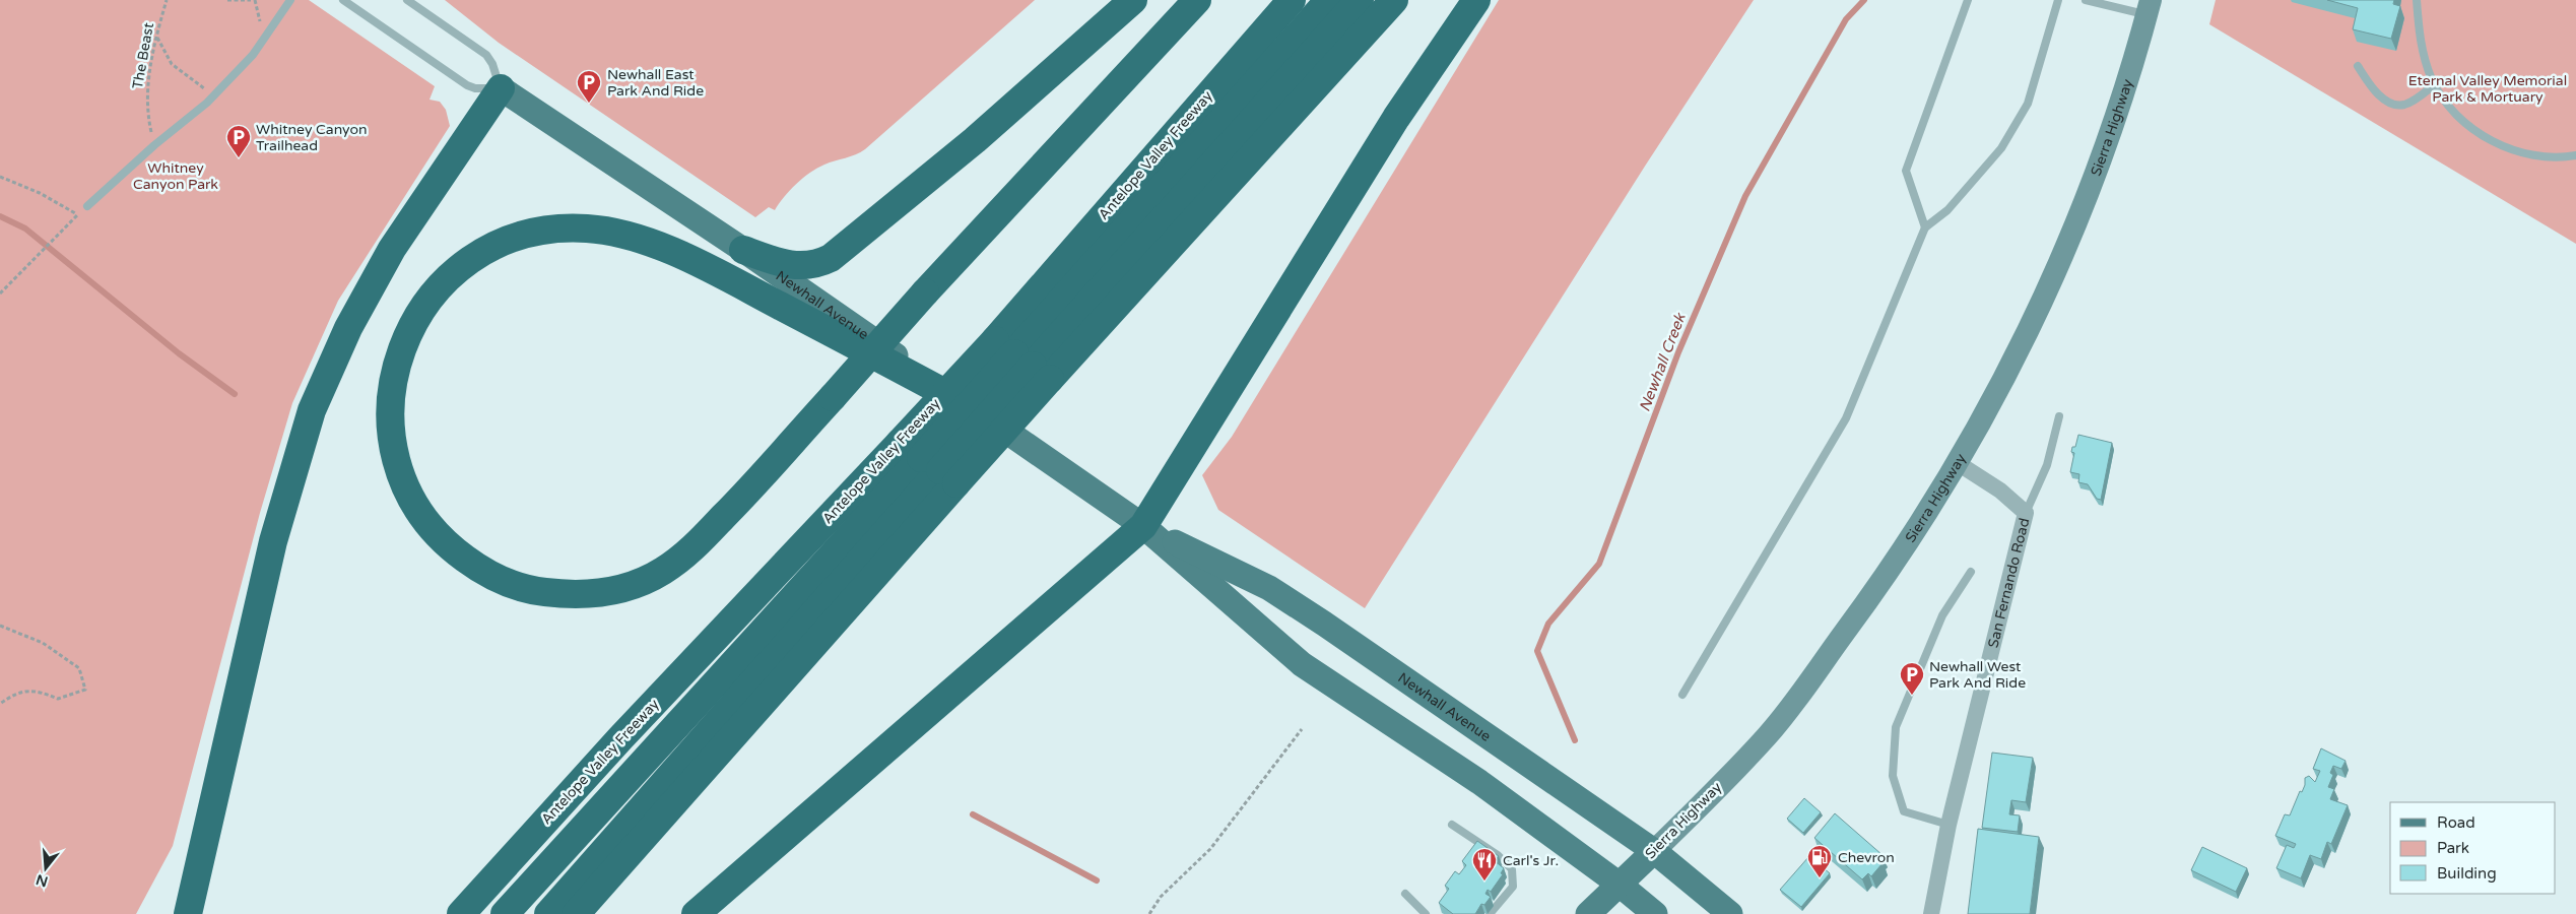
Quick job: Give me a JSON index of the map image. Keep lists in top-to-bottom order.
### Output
{
  "streets": {
    "highway": ["Antelope Valley Freeway"],
    "main road": ["Sierra Highway", "Newhall Avenue"],
    "street": ["San Fernando Road"],
    "path": ["The Beast"]
  },
  "crossings": [
    ["Sierra Highway", "Newhall Avenue"],
    ["Sierra Highway", "San Fernando Road"]
  ],
  "water": ["Newhall Creek"],
  "parks": ["Eternal Valley Memorial Park & Mortuary", "Whitney Canyon Park"],
  "places": {
    "parking": ["Newhall East Park And Ride", "Whitney Canyon Trailhead", "Newhall West Park And Ride"],
    "fuel station": ["Chevron"],
    "restaurant": ["Carl's Jr."]
  },
  "legend": ["Road", "Park", "Building"],
  "north": "bottom"
}
